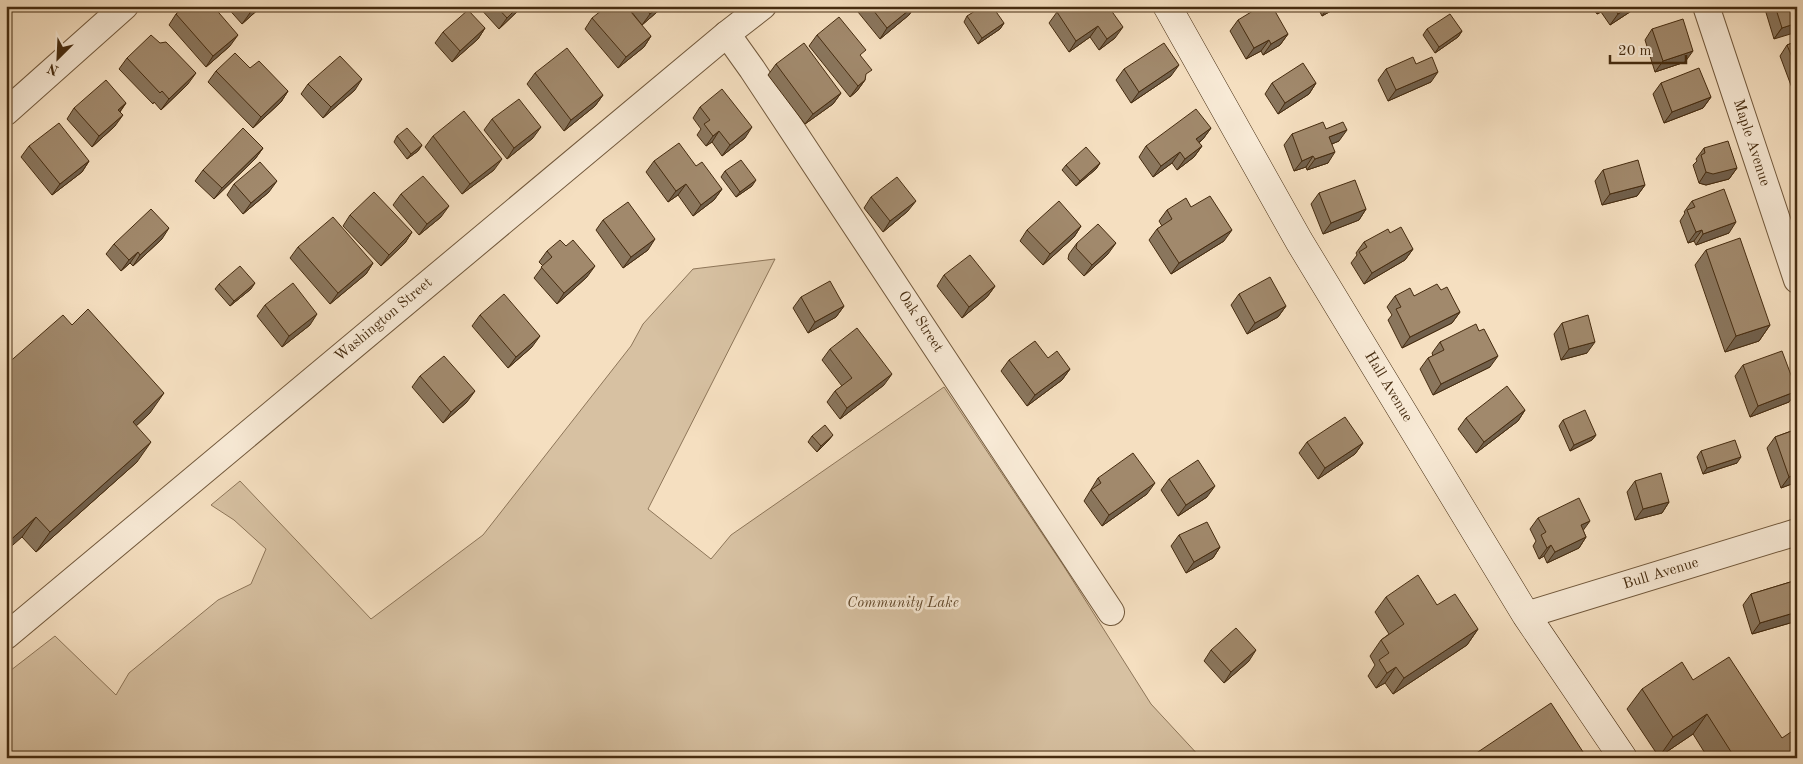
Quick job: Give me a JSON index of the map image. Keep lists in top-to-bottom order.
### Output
{
  "streets": {
    "main road": ["Hall Avenue"],
    "street": [
      "Maple Avenue",
      "Washington Street",
      "Oak Street",
      "Bull Avenue"
    ]
  },
  "crossings": [
    ["Washington Street", "Oak Street"],
    ["Hall Avenue", "Bull Avenue"]
  ],
  "parks": ["Community Lake"],
  "scale_bar": "20 m",
  "north": "bottom left"
}
